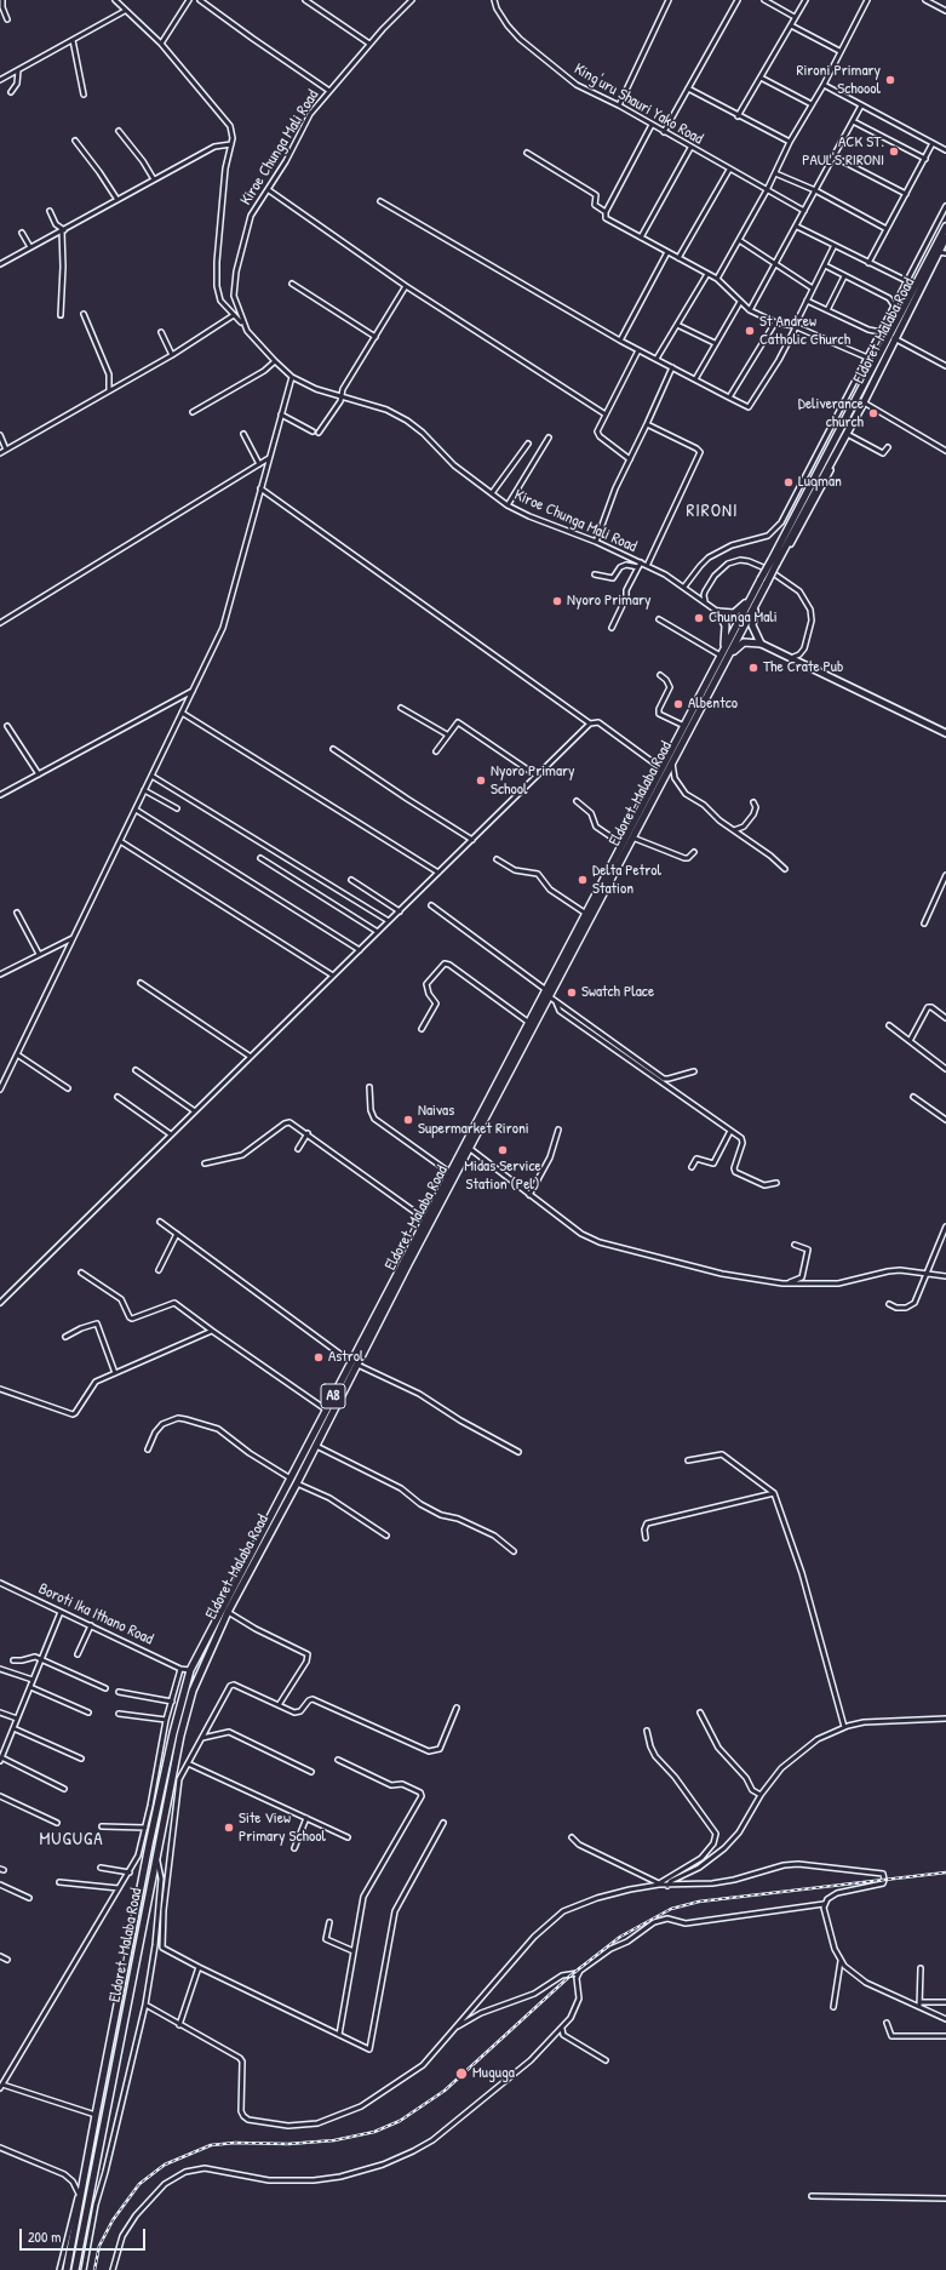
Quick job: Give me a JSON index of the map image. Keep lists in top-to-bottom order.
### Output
{
  "streets": {
    "highway": ["Eldoret-Malaba Road", "A8"],
    "street": ["King'uru Shauri Yako Road", "Kiroe Chunga Mali Road", "Boroti Ika Ithano Road"]
  },
  "crossings": [
    ["Eldoret-Malaba Road", "Boroti Ika Ithano Road"]
  ],
  "districts": ["RIRONI", "MUGUGA"],
  "places": [
    "Rironi Primary Schoool",
    "ACK ST. PAUL'S RIRONI",
    "St Andrew Catholic Church",
    "Deliverance church",
    "Luqman",
    "Nyoro Primary",
    "Chunga Mali",
    "The Crate Pub",
    "Albentco",
    "Nyoro Primary School",
    "Delta Petrol Station",
    "Swatch Place",
    "Naivas Supermarket Rironi",
    "Midas Service Station (Pel)",
    "Astrol",
    "Site View Primary School",
    "Muguga"
  ],
  "scale_bar": "200 m"
}
